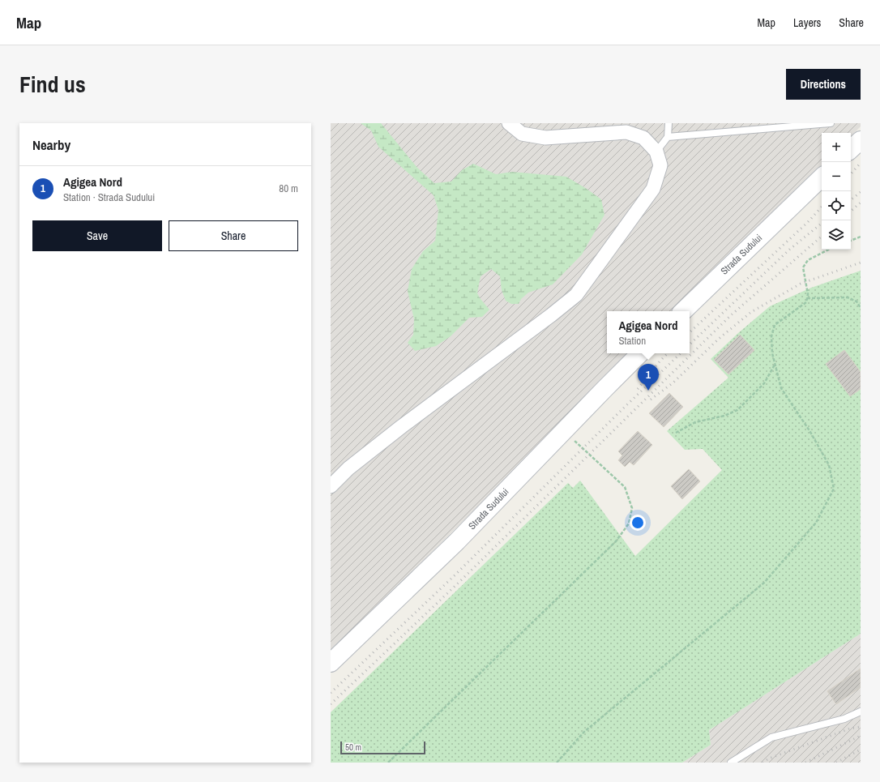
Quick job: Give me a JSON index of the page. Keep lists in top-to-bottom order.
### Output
{
  "streets": {
    "street": ["Strada Sudului"]
  },
  "scale_bar": "50 m",
  "page": {
    "header": "Map",
    "nav": ["Map", "Layers", "Share"],
    "title": "Find us",
    "buttons": [
      "Directions",
      ["Save", "Share"]
    ],
    "heading": "Nearby",
    "map_buttons": ["+", "−"],
    "list": [
      {
        "mark": "1",
        "name": "Agigea Nord",
        "note": "Station · Strada Sudului",
        "value": "80 m"
      }
    ],
    "popup": ["Agigea Nord", "Station"],
    "pins": "1",
    "scale": "50 m"
  }
}
